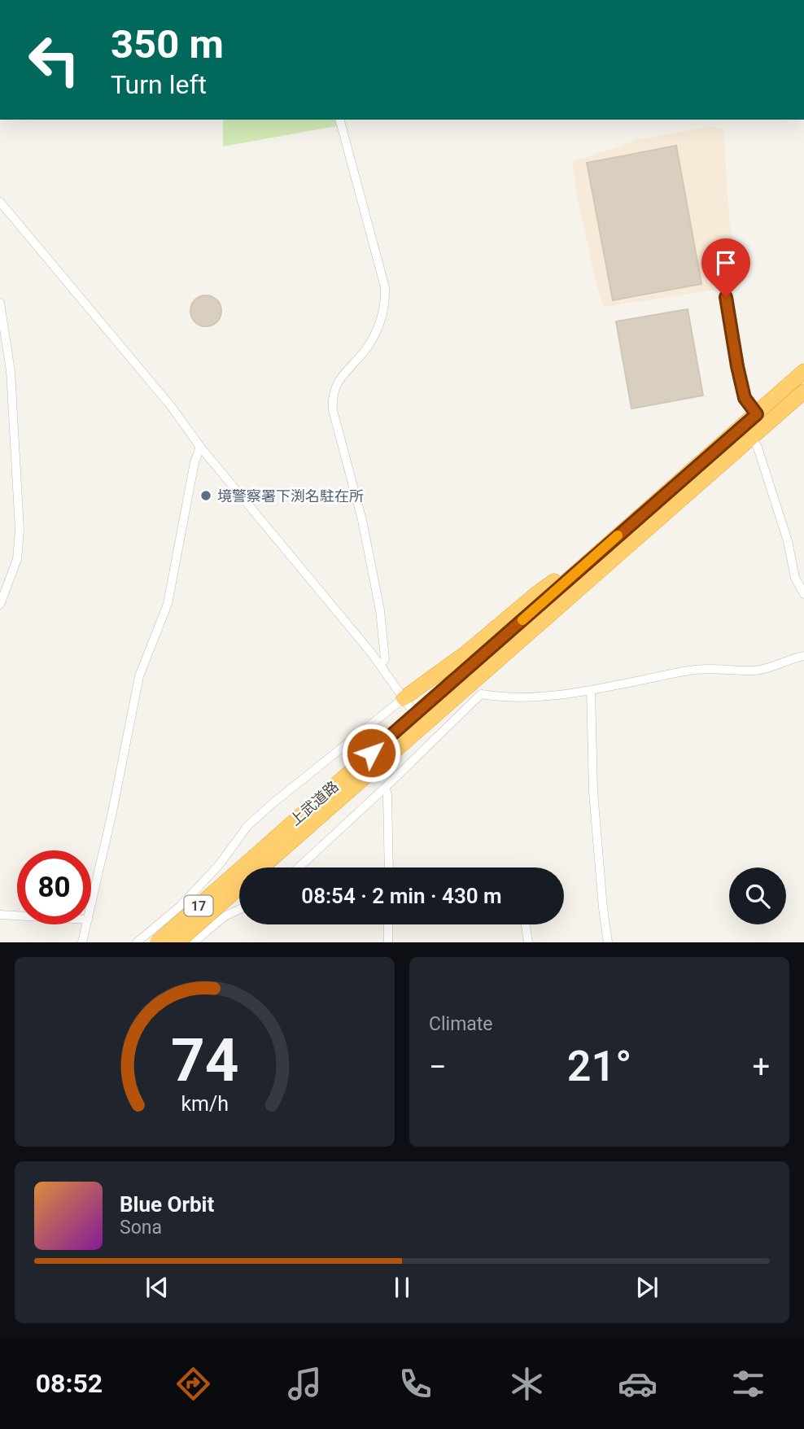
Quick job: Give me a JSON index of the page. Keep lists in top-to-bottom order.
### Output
{
  "streets": {
    "highway": ["上武道路", "17"]
  },
  "places": ["境警察署下渕名駐在所"],
  "page": {
    "turn": ["350 m", "Turn left"],
    "limit": "80",
    "trip": "08:54 · 2 min · 430 m",
    "tile": "Climate",
    "heat": ["−", "21°", "+"],
    "song": ["Blue Orbit", "Sona"],
    "tabs": "08:52",
    "gauge": ["74", "km/h"]
  }
}
